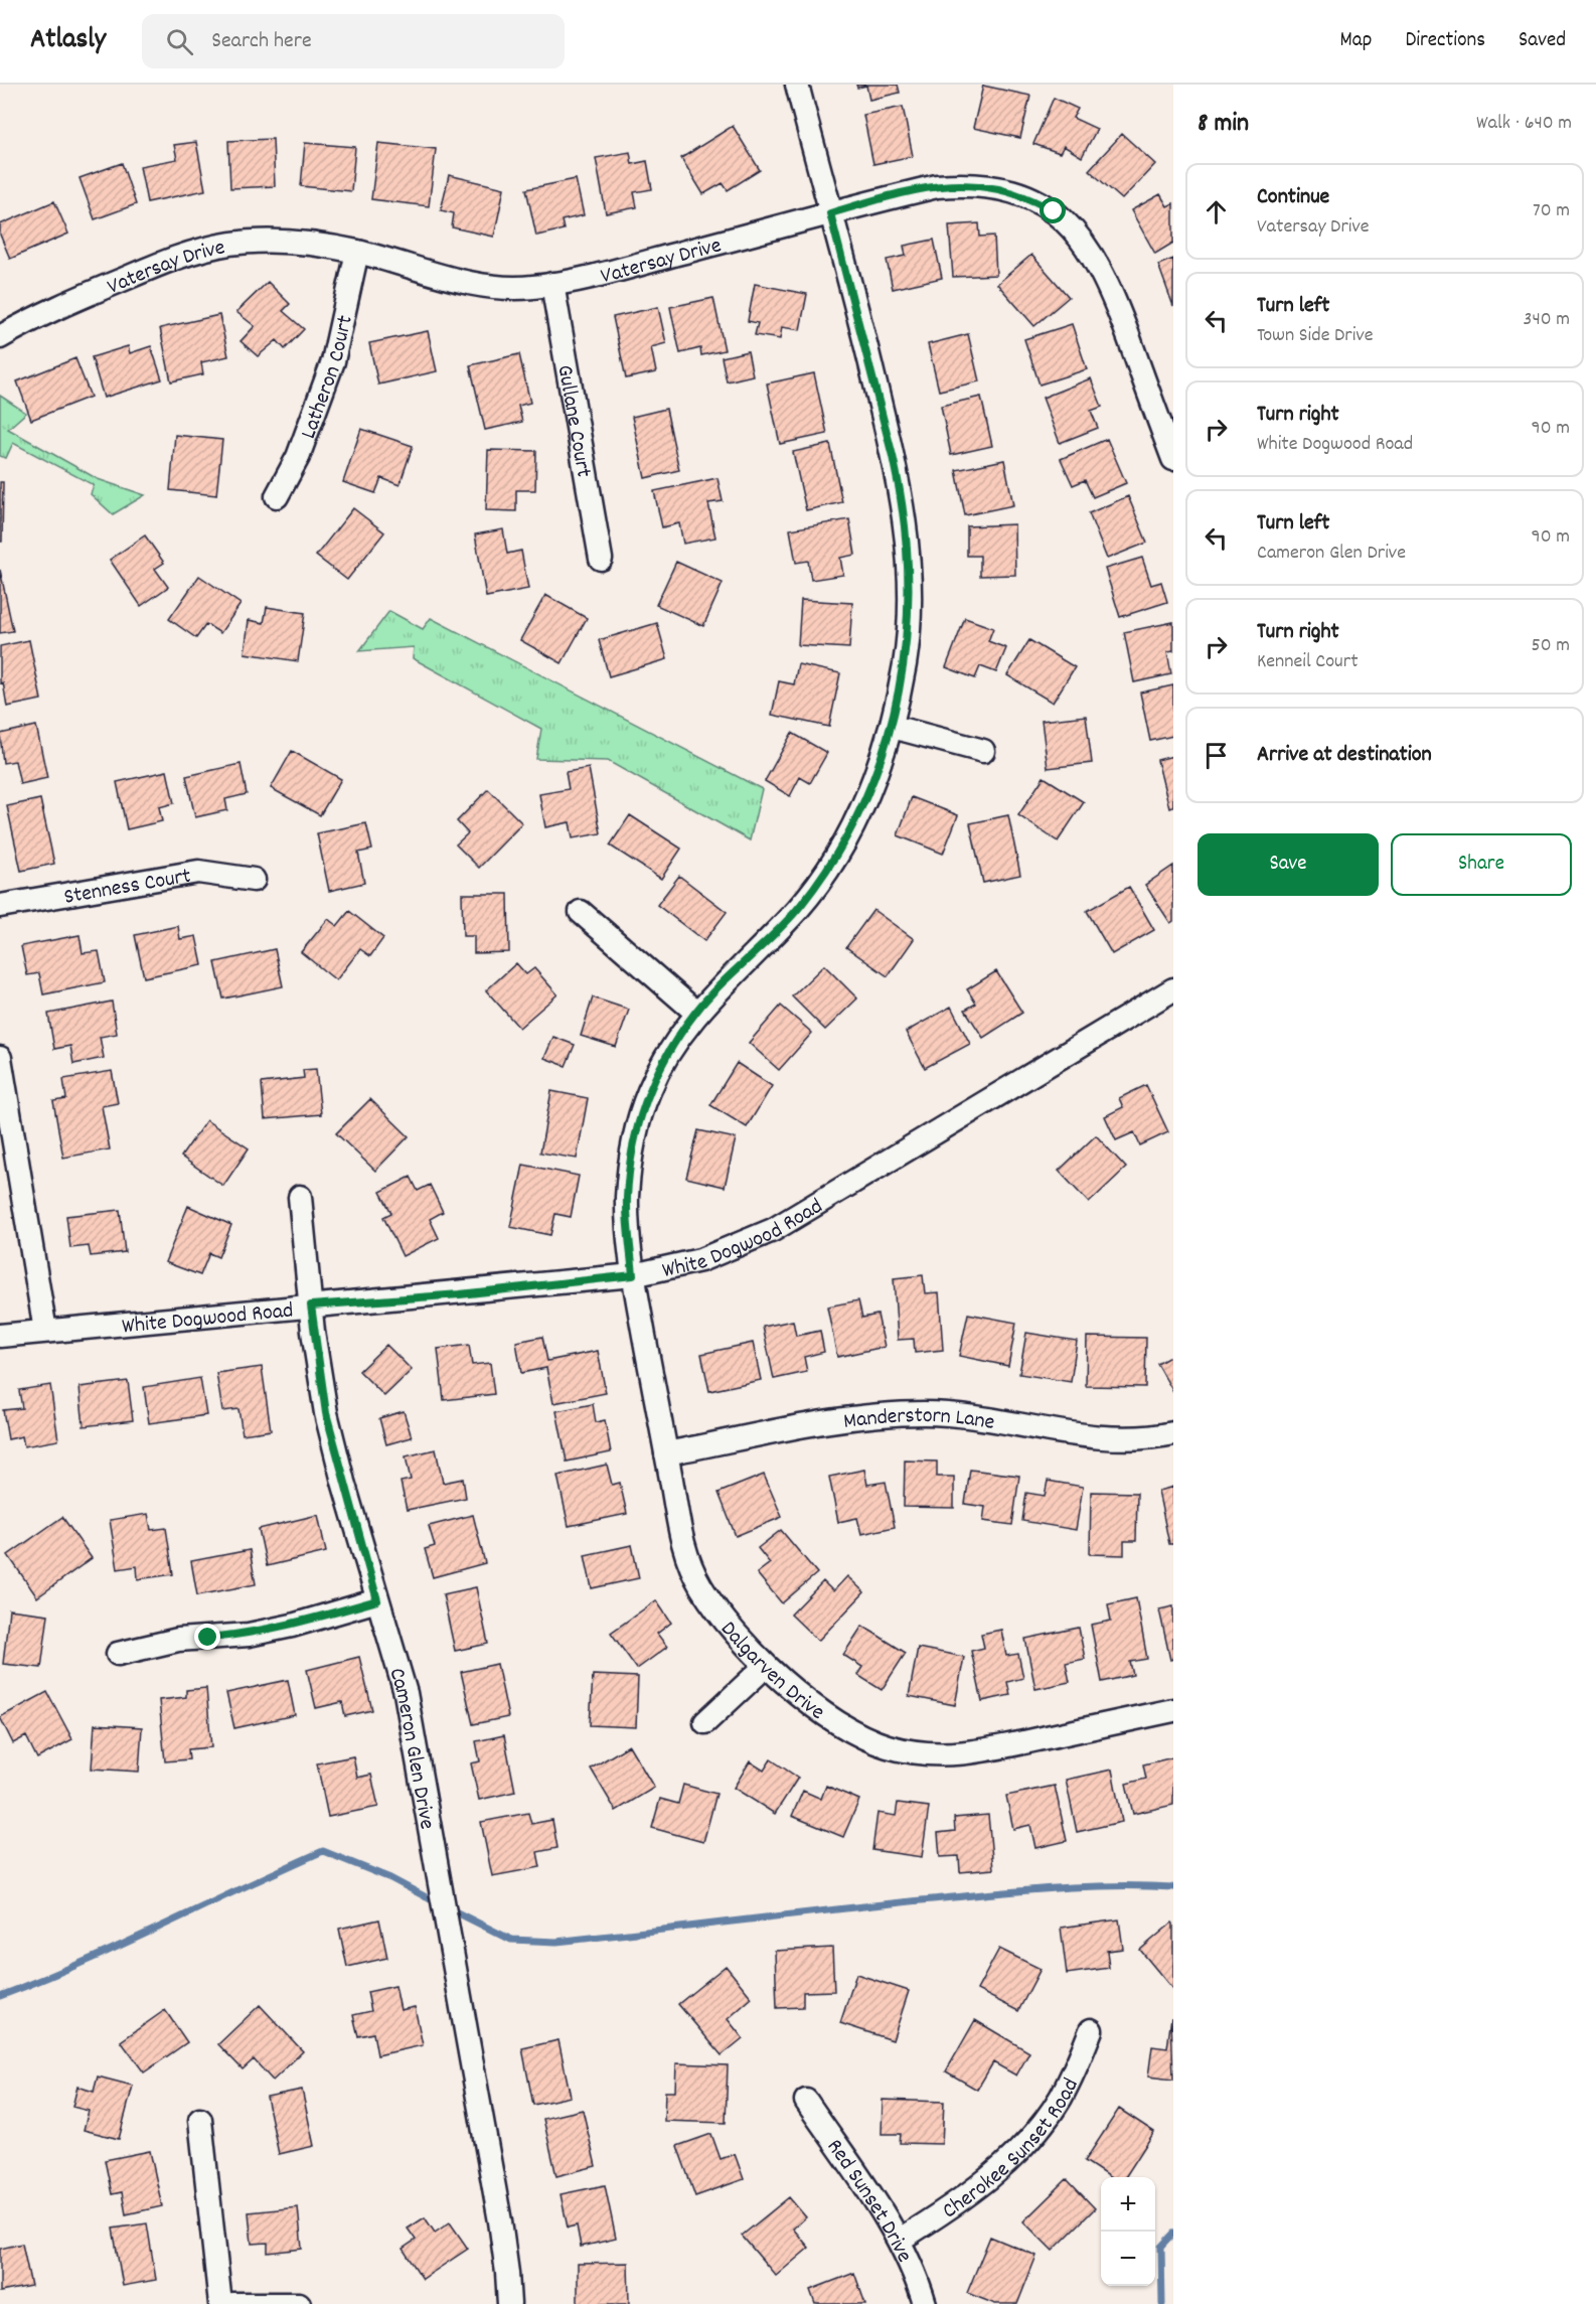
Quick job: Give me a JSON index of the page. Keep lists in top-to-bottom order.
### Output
{
  "streets": {
    "street": [
      "Vatersay Drive",
      "Latheron Court",
      "Gullane Court",
      "Stenness Court",
      "White Dogwood Road",
      "Manderstorn Lane",
      "Dalgarven Drive",
      "Cameron Glen Drive",
      "Cherokee Sunset Road",
      "Red Sunset Drive"
    ]
  },
  "crossings": [
    ["Vatersay Drive", "Latheron Court"],
    ["Vatersay Drive", "Gullane Court"],
    ["Vatersay Drive", "Dalgarven Drive"],
    ["White Dogwood Road", "Dalgarven Drive"],
    ["White Dogwood Road", "Cameron Glen Drive"],
    ["Manderstorn Lane", "Dalgarven Drive"],
    ["Cherokee Sunset Road", "Red Sunset Drive"]
  ],
  "page": {
    "header": "Atlasly",
    "search": "Search here",
    "nav": ["Map", "Directions", "Saved"],
    "heading": ["8 min", "Walk · 640 m"],
    "list": [
      ["Continue", "Vatersay Drive", "70 m"],
      ["Turn left", "Town Side Drive", "340 m"],
      ["Turn right", "White Dogwood Road", "90 m"],
      ["Turn left", "Cameron Glen Drive", "90 m"],
      ["Turn right", "Kenneil Court", "50 m"],
      "Arrive at destination"
    ],
    "buttons": ["Save", "Share"],
    "map_buttons": ["+", "−"]
  }
}
